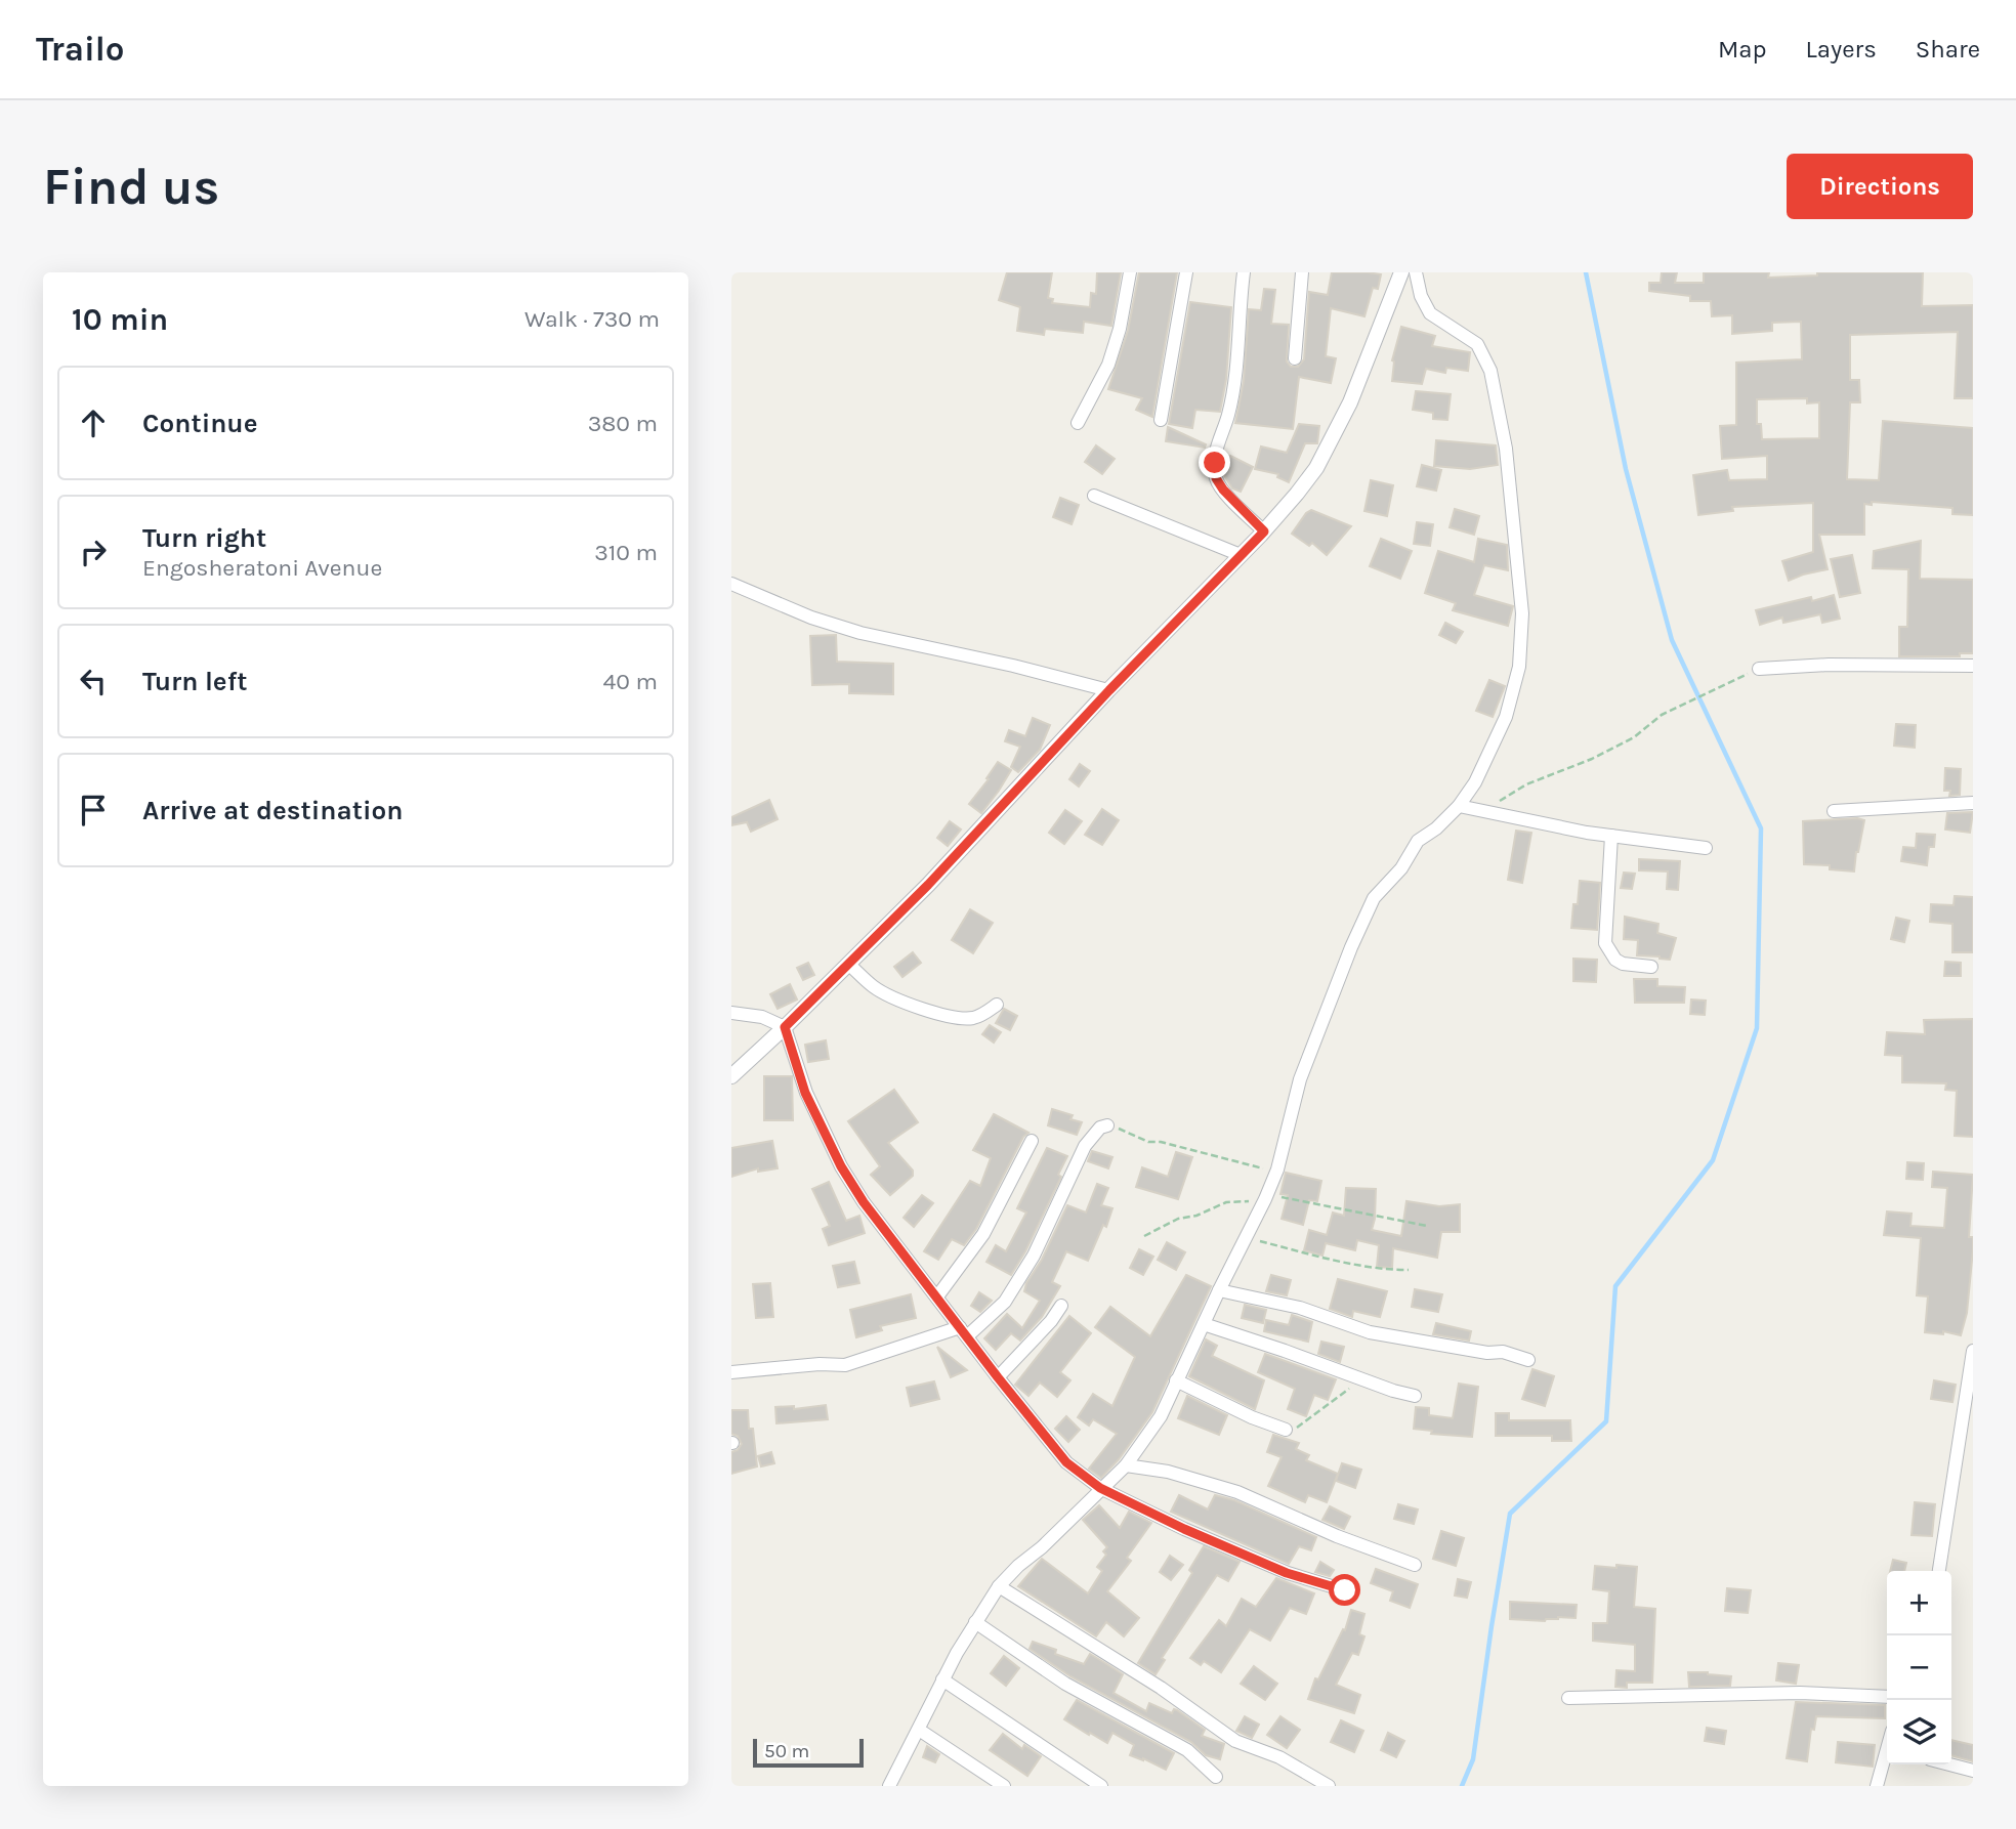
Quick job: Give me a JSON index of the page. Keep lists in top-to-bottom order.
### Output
{
  "scale_bar": "50 m",
  "page": {
    "header": "Trailo",
    "nav": ["Map", "Layers", "Share"],
    "buttons": "Directions",
    "title": "Find us",
    "heading": ["10 min", "Walk · 730 m"],
    "list": [
      ["Continue", "380 m"],
      ["Turn right", "Engosheratoni Avenue", "310 m"],
      ["Turn left", "40 m"],
      "Arrive at destination"
    ],
    "map_buttons": ["+", "−"],
    "scale": "50 m"
  }
}
